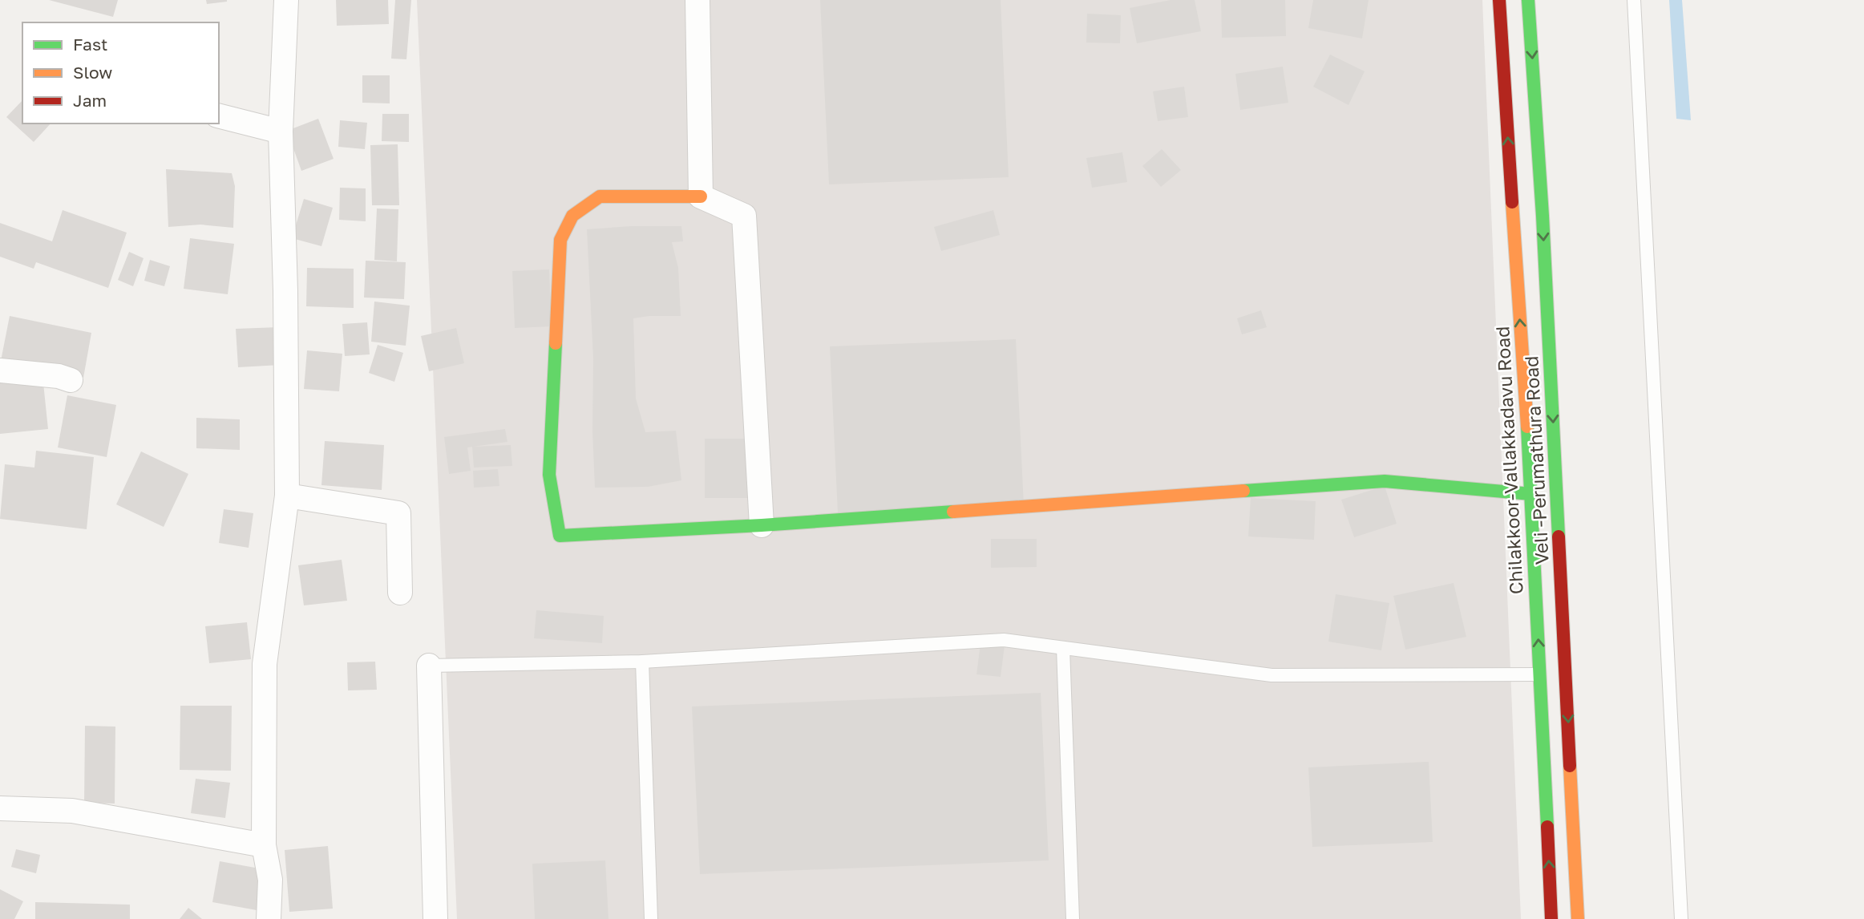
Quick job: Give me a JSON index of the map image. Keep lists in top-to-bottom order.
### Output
{
  "streets": {
    "main road": ["Chilakkoor-Vallakkadavu Road", "Veli -Perumathura Road"]
  },
  "one_way": ["Chilakkoor-Vallakkadavu Road", "Veli -Perumathura Road"],
  "legend": ["Fast", "Slow", "Jam"]
}
